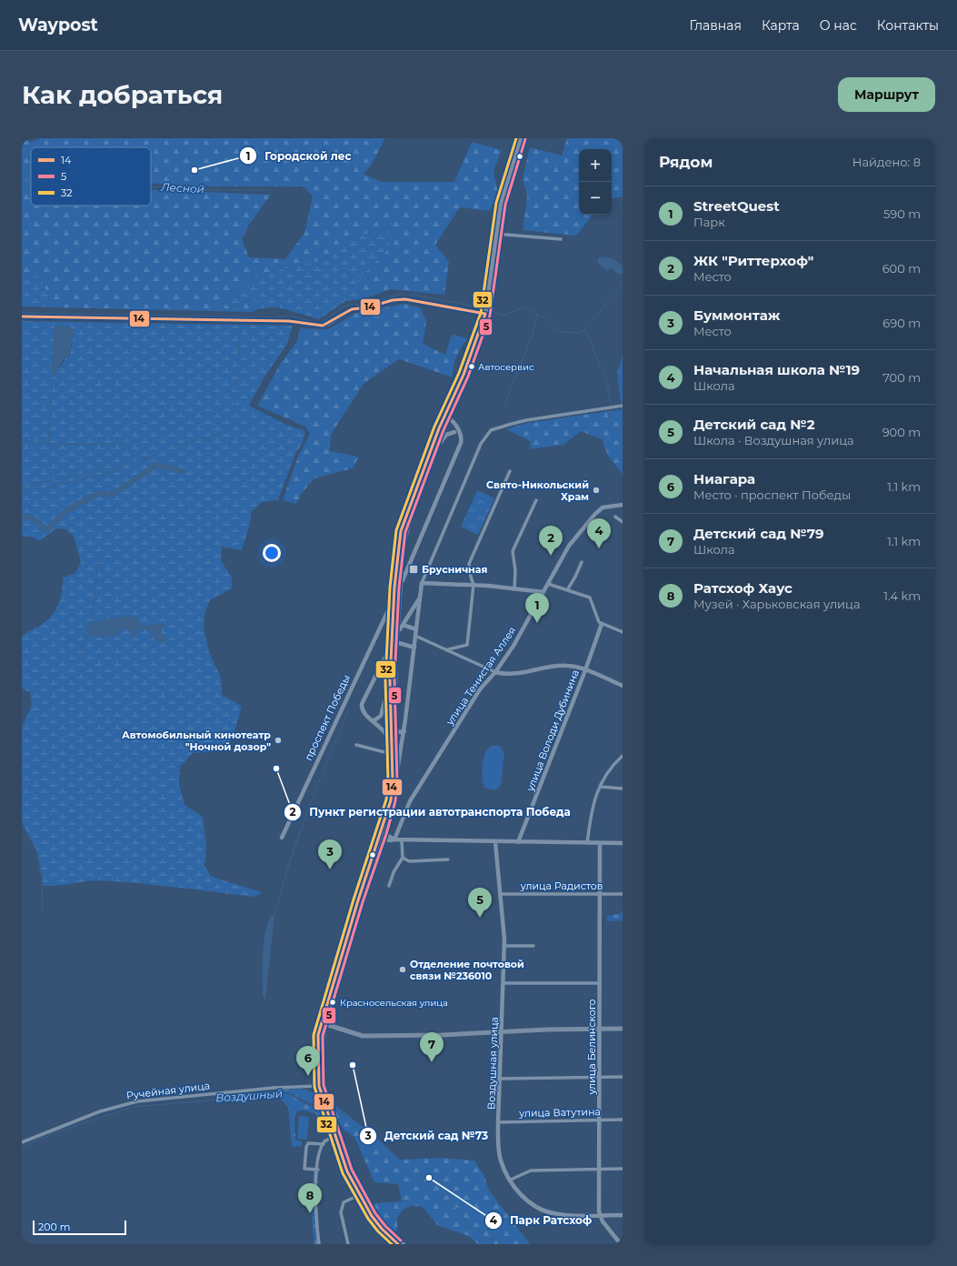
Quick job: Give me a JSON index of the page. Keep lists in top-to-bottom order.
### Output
{
  "streets": {
    "street": [
      "улица Тенистая Аллея",
      "проспект Победы",
      "улица Володи Дубинина",
      "улица Радистов",
      "улица Белинского",
      "Воздушная улица",
      "Ручейная улица",
      "улица Ватутина"
    ]
  },
  "crossings": [
    ["улица Радистов", "улица Белинского"],
    ["улица Радистов", "Воздушная улица"],
    ["улица Белинского", "Воздушная улица"],
    ["улица Белинского", "улица Ватутина"],
    ["Воздушная улица", "улица Ватутина"]
  ],
  "water": ["Лесной", "Воздушный"],
  "places": {
    "other": [
      "Городской лес",
      "Автосервис",
      "Свято-Никольский Храм",
      "Автомобильный кинотеатр \"Ночной дозор\"",
      "Пункт регистрации автотранспорта Победа",
      "Отделение почтовой связи №236010",
      "Красносельская улица",
      "Детский сад №73",
      "Парк Ратсхоф"
    ],
    "transit": ["Брусничная"]
  },
  "lines": ["transit line 32", "transit line 5", "transit line 14"],
  "legend": ["14", "5", "32"],
  "scale_bar": "200 m",
  "page": {
    "header": "Waypost",
    "nav": [
      "Главная",
      "Карта",
      "О нас",
      "Контакты"
    ],
    "buttons": "Маршрут",
    "title": "Как добраться",
    "heading": ["Рядом", "Найдено: 8"],
    "map_buttons": ["+", "−"],
    "list": [
      {
        "mark": "1",
        "name": "StreetQuest",
        "note": "Парк",
        "value": "590 m"
      },
      {
        "mark": "2",
        "name": "ЖК \"Риттерхоф\"",
        "note": "Место",
        "value": "600 m"
      },
      {
        "mark": "3",
        "name": "Буммонтаж",
        "note": "Место",
        "value": "690 m"
      },
      {
        "mark": "4",
        "name": "Начальная школа №19",
        "note": "Школа",
        "value": "700 m"
      },
      {
        "mark": "5",
        "name": "Детский сад №2",
        "note": "Школа · Воздушная улица",
        "value": "900 m"
      },
      {
        "mark": "6",
        "name": "Ниагара",
        "note": "Место · проспект Победы",
        "value": "1.1 km"
      },
      {
        "mark": "7",
        "name": "Детский сад №79",
        "note": "Школа",
        "value": "1.1 km"
      },
      {
        "mark": "8",
        "name": "Ратсхоф Хаус",
        "note": "Музей · Харьковская улица",
        "value": "1.4 km"
      }
    ],
    "pins": [
      "4",
      "2",
      "1",
      "3",
      "5",
      "7",
      "6",
      "8"
    ],
    "scale": "200 m"
  }
}
